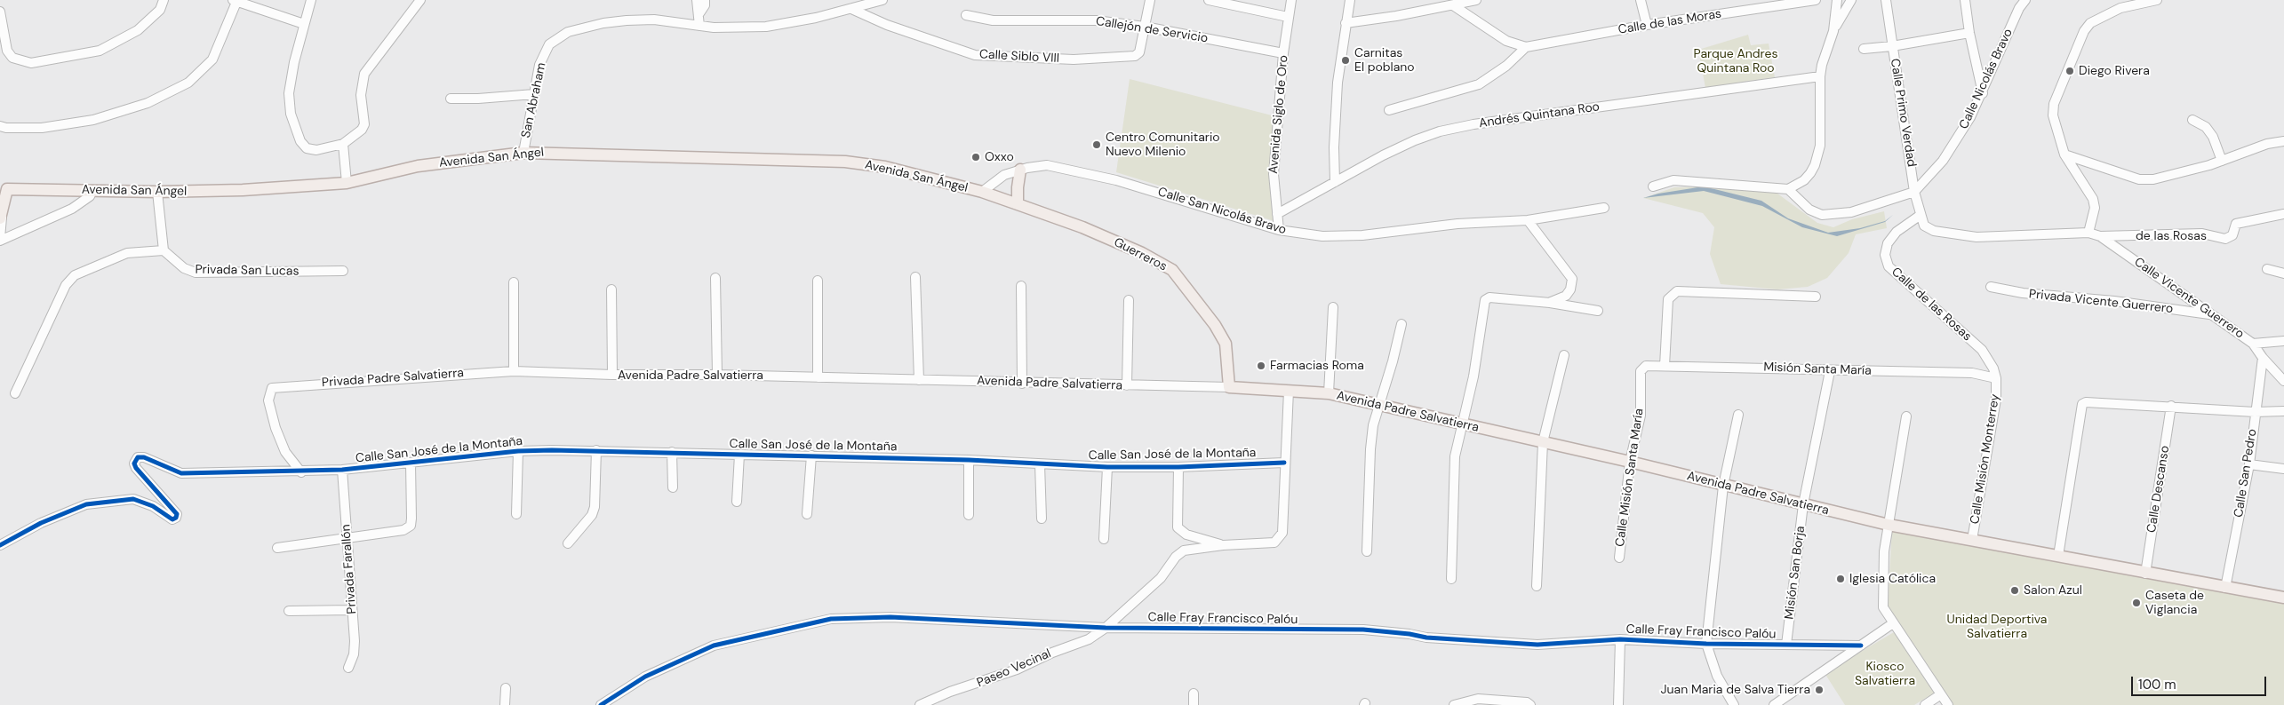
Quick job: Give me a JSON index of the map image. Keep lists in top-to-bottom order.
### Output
{
  "streets": {
    "main road": ["Avenida San Ángel", "Guerreros", "Avenida Padre Salvatierra"],
    "street": [
      "Calle de las Moras",
      "Callejón de Servicio",
      "Calle Siblo VIII",
      "Calle Nicolás Bravo",
      "San Abraham",
      "Calle Primo Verdad",
      "Avenida Siglo de Oro",
      "Andrés Quintana Roo",
      "Calle San Nicolás Bravo",
      "de las Rosas",
      "Privada San Lucas",
      "Calle Vicente Guerrero",
      "Privada Vicente Guerrero",
      "Calle de las Rosas",
      "Misión Santa María",
      "Privada Padre Salvatierra",
      "Calle San José de la Montaña",
      "Calle Misión Monterrey",
      "Calle San Pedro",
      "Calle Misión Santa María",
      "Calle Descanso",
      "Privada Farallón",
      "Misión San Borja",
      "Calle Fray Francisco Palóu",
      "Paseo Vecinal"
    ]
  },
  "crossings": [
    ["Callejón de Servicio", "Calle Siblo VIII"],
    ["Callejón de Servicio", "Avenida Siglo de Oro"],
    ["Calle Siblo VIII", "San Abraham"],
    ["Calle Nicolás Bravo", "Calle Primo Verdad"],
    ["San Abraham", "Avenida San Ángel"],
    ["Calle Primo Verdad", "Calle de las Rosas"],
    ["Avenida Siglo de Oro", "Andrés Quintana Roo"],
    ["Avenida Siglo de Oro", "Calle San Nicolás Bravo"],
    ["Avenida San Ángel", "Calle San Nicolás Bravo"],
    ["Avenida San Ángel", "Guerreros"],
    ["Calle San Nicolás Bravo", "Guerreros"],
    ["de las Rosas", "Calle Vicente Guerrero"],
    ["Guerreros", "Avenida Padre Salvatierra"],
    ["Calle Vicente Guerrero", "Privada Vicente Guerrero"],
    ["Calle de las Rosas", "Misión Santa María"],
    ["Calle de las Rosas", "Calle Misión Monterrey"],
    ["Misión Santa María", "Calle Misión Monterrey"],
    ["Misión Santa María", "Calle Misión Santa María"],
    ["Misión Santa María", "Misión San Borja"],
    ["Avenida Padre Salvatierra", "Privada Padre Salvatierra"],
    ["Avenida Padre Salvatierra", "Calle Misión Monterrey"],
    ["Avenida Padre Salvatierra", "Calle San Pedro"],
    ["Avenida Padre Salvatierra", "Calle Misión Santa María"],
    ["Avenida Padre Salvatierra", "Calle Descanso"],
    ["Avenida Padre Salvatierra", "Misión San Borja"],
    ["Privada Padre Salvatierra", "Calle San José de la Montaña"],
    ["Calle San José de la Montaña", "Privada Farallón"],
    ["Misión San Borja", "Calle Fray Francisco Palóu"],
    ["Calle Fray Francisco Palóu", "Paseo Vecinal"]
  ],
  "parks": ["Parque Andres Quintana Roo", "Unidad Deportiva Salvatierra", "Kiosco Salvatierra"],
  "places": [
    "Carnitas El poblano",
    "Diego Rivera",
    "Centro Comunitario Nuevo Milenio",
    "Oxxo",
    "Farmacias Roma",
    "Iglesia Católica",
    "Salon Azul",
    "Caseta de Viglancia",
    "Juan Maria de Salva Tierra"
  ],
  "scale_bar": "100 m"
}
